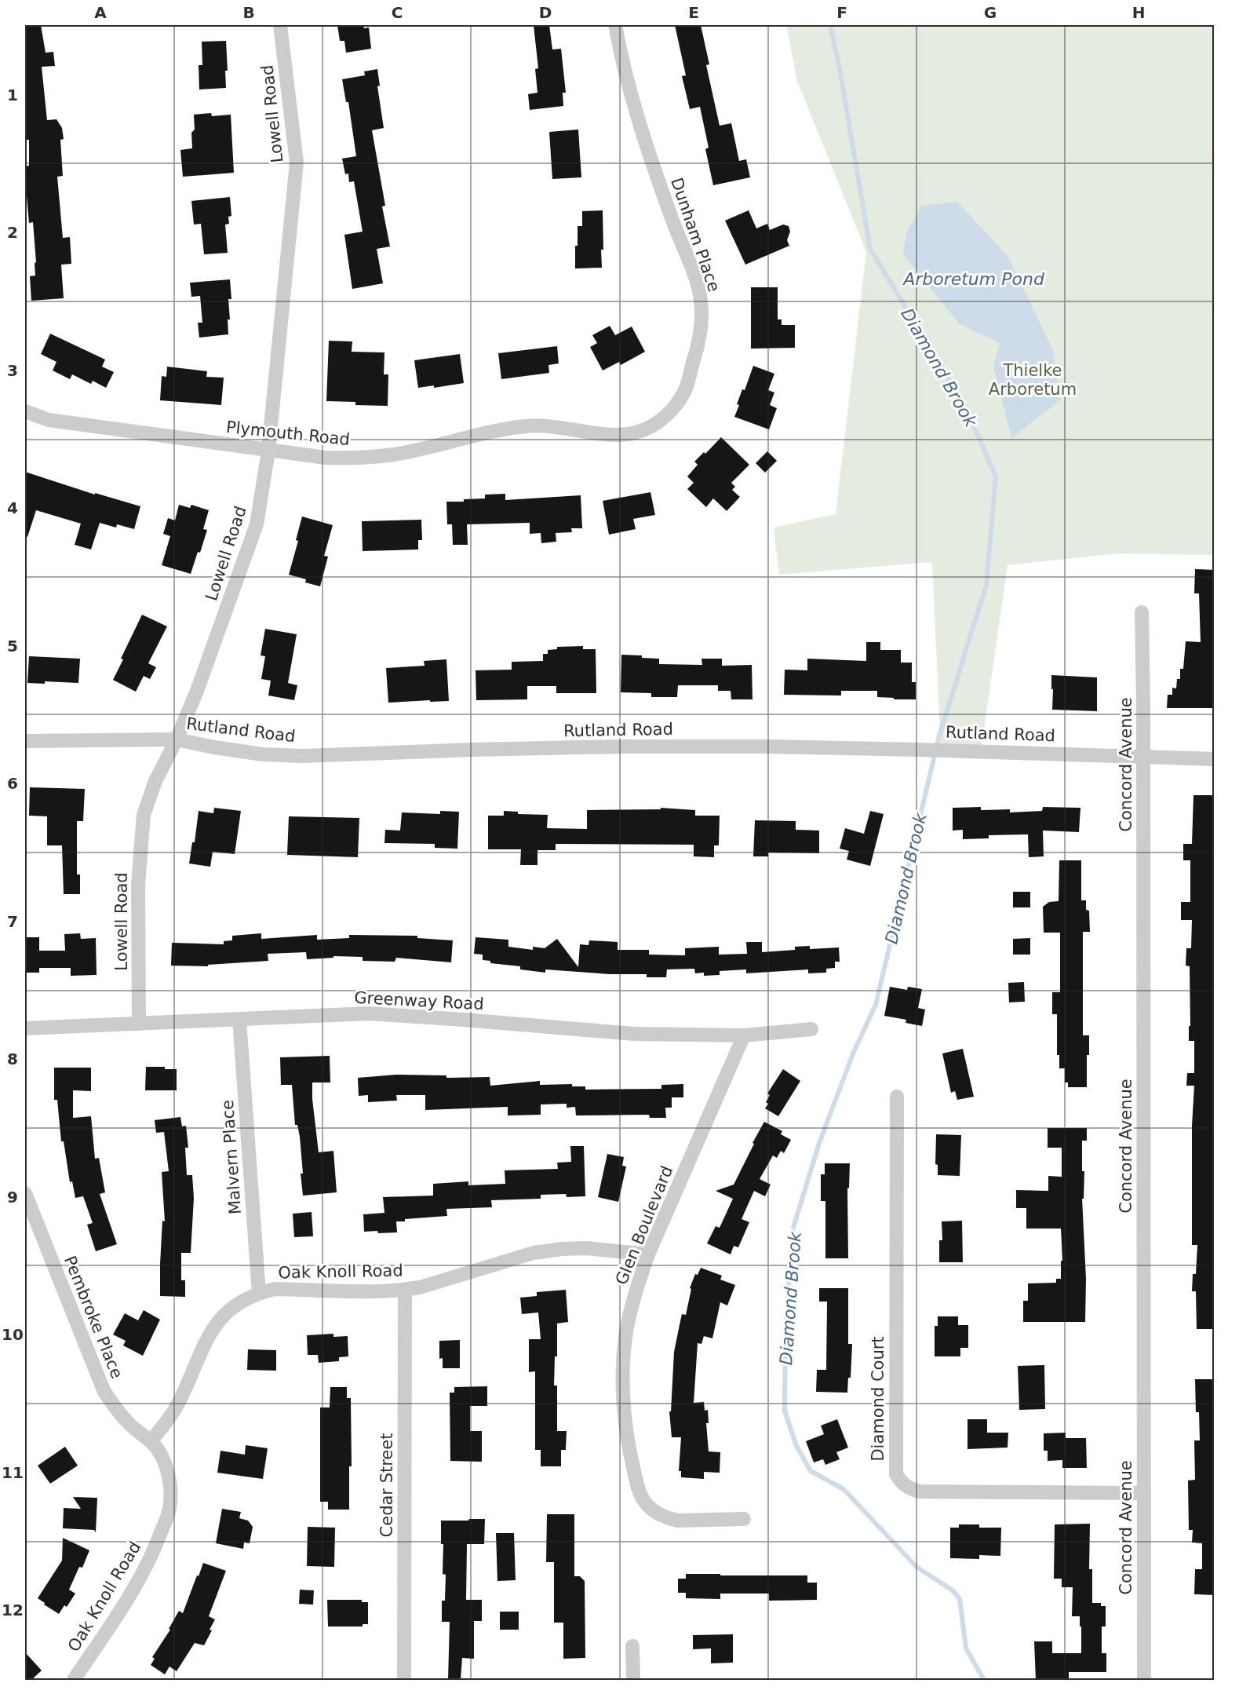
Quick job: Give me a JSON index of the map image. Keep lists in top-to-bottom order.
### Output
{
  "streets": {
    "street": [
      "Lowell Road",
      "Dunham Place",
      "Plymouth Road",
      "Rutland Road",
      "Concord Avenue",
      "Greenway Road",
      "Malvern Place",
      "Glen Boulevard",
      "Oak Knoll Road",
      "Pembroke Place",
      "Diamond Court",
      "Cedar Street"
    ]
  },
  "crossings": [
    ["Lowell Road", "Plymouth Road"],
    ["Lowell Road", "Rutland Road"],
    ["Lowell Road", "Greenway Road"],
    ["Dunham Place", "Plymouth Road"],
    ["Rutland Road", "Concord Avenue"],
    ["Concord Avenue", "Diamond Court"],
    ["Greenway Road", "Malvern Place"],
    ["Greenway Road", "Glen Boulevard"],
    ["Malvern Place", "Oak Knoll Road"],
    ["Glen Boulevard", "Oak Knoll Road"],
    ["Oak Knoll Road", "Pembroke Place"],
    ["Oak Knoll Road", "Cedar Street"]
  ],
  "water": ["Arboretum Pond", "Diamond Brook"],
  "parks": ["Thielke Arboretum"],
  "grid": {
    "columns": [
      "A",
      "B",
      "C",
      "D",
      "E",
      "F",
      "G",
      "H"
    ],
    "rows": [
      "1",
      "2",
      "3",
      "4",
      "5",
      "6",
      "7",
      "8",
      "9",
      "10",
      "11",
      "12"
    ]
  }
}
